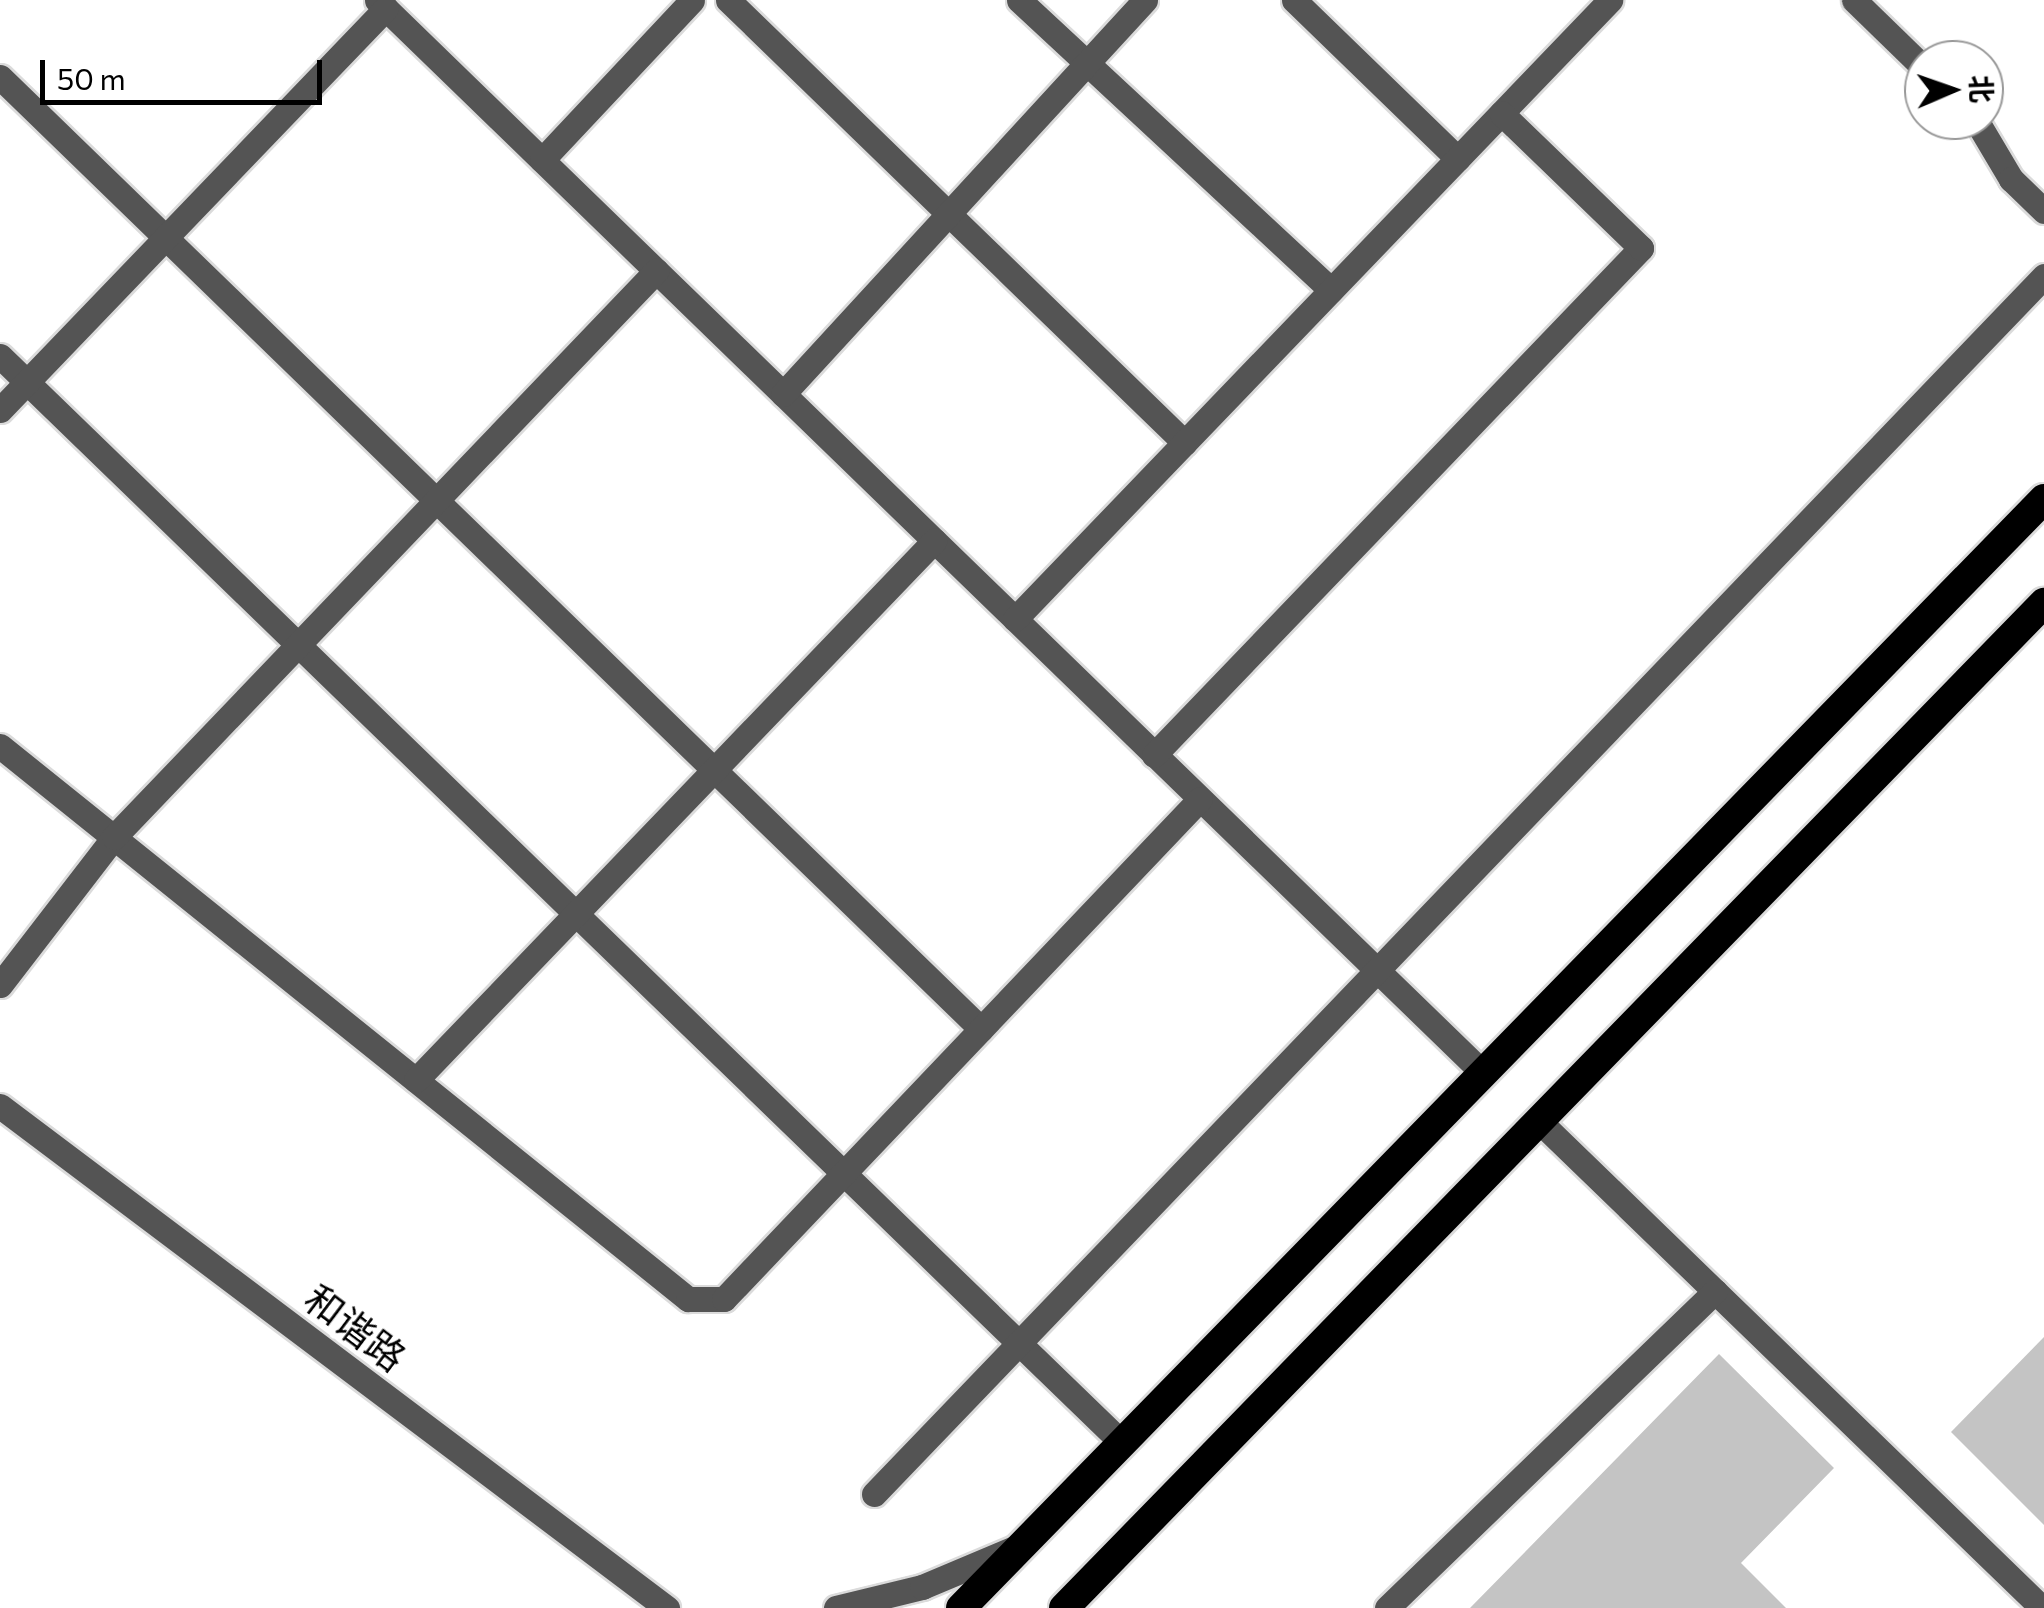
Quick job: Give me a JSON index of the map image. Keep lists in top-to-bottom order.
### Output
{
  "streets": {
    "street": ["和谐路"]
  },
  "scale_bar": "50 m",
  "north": "right"
}
